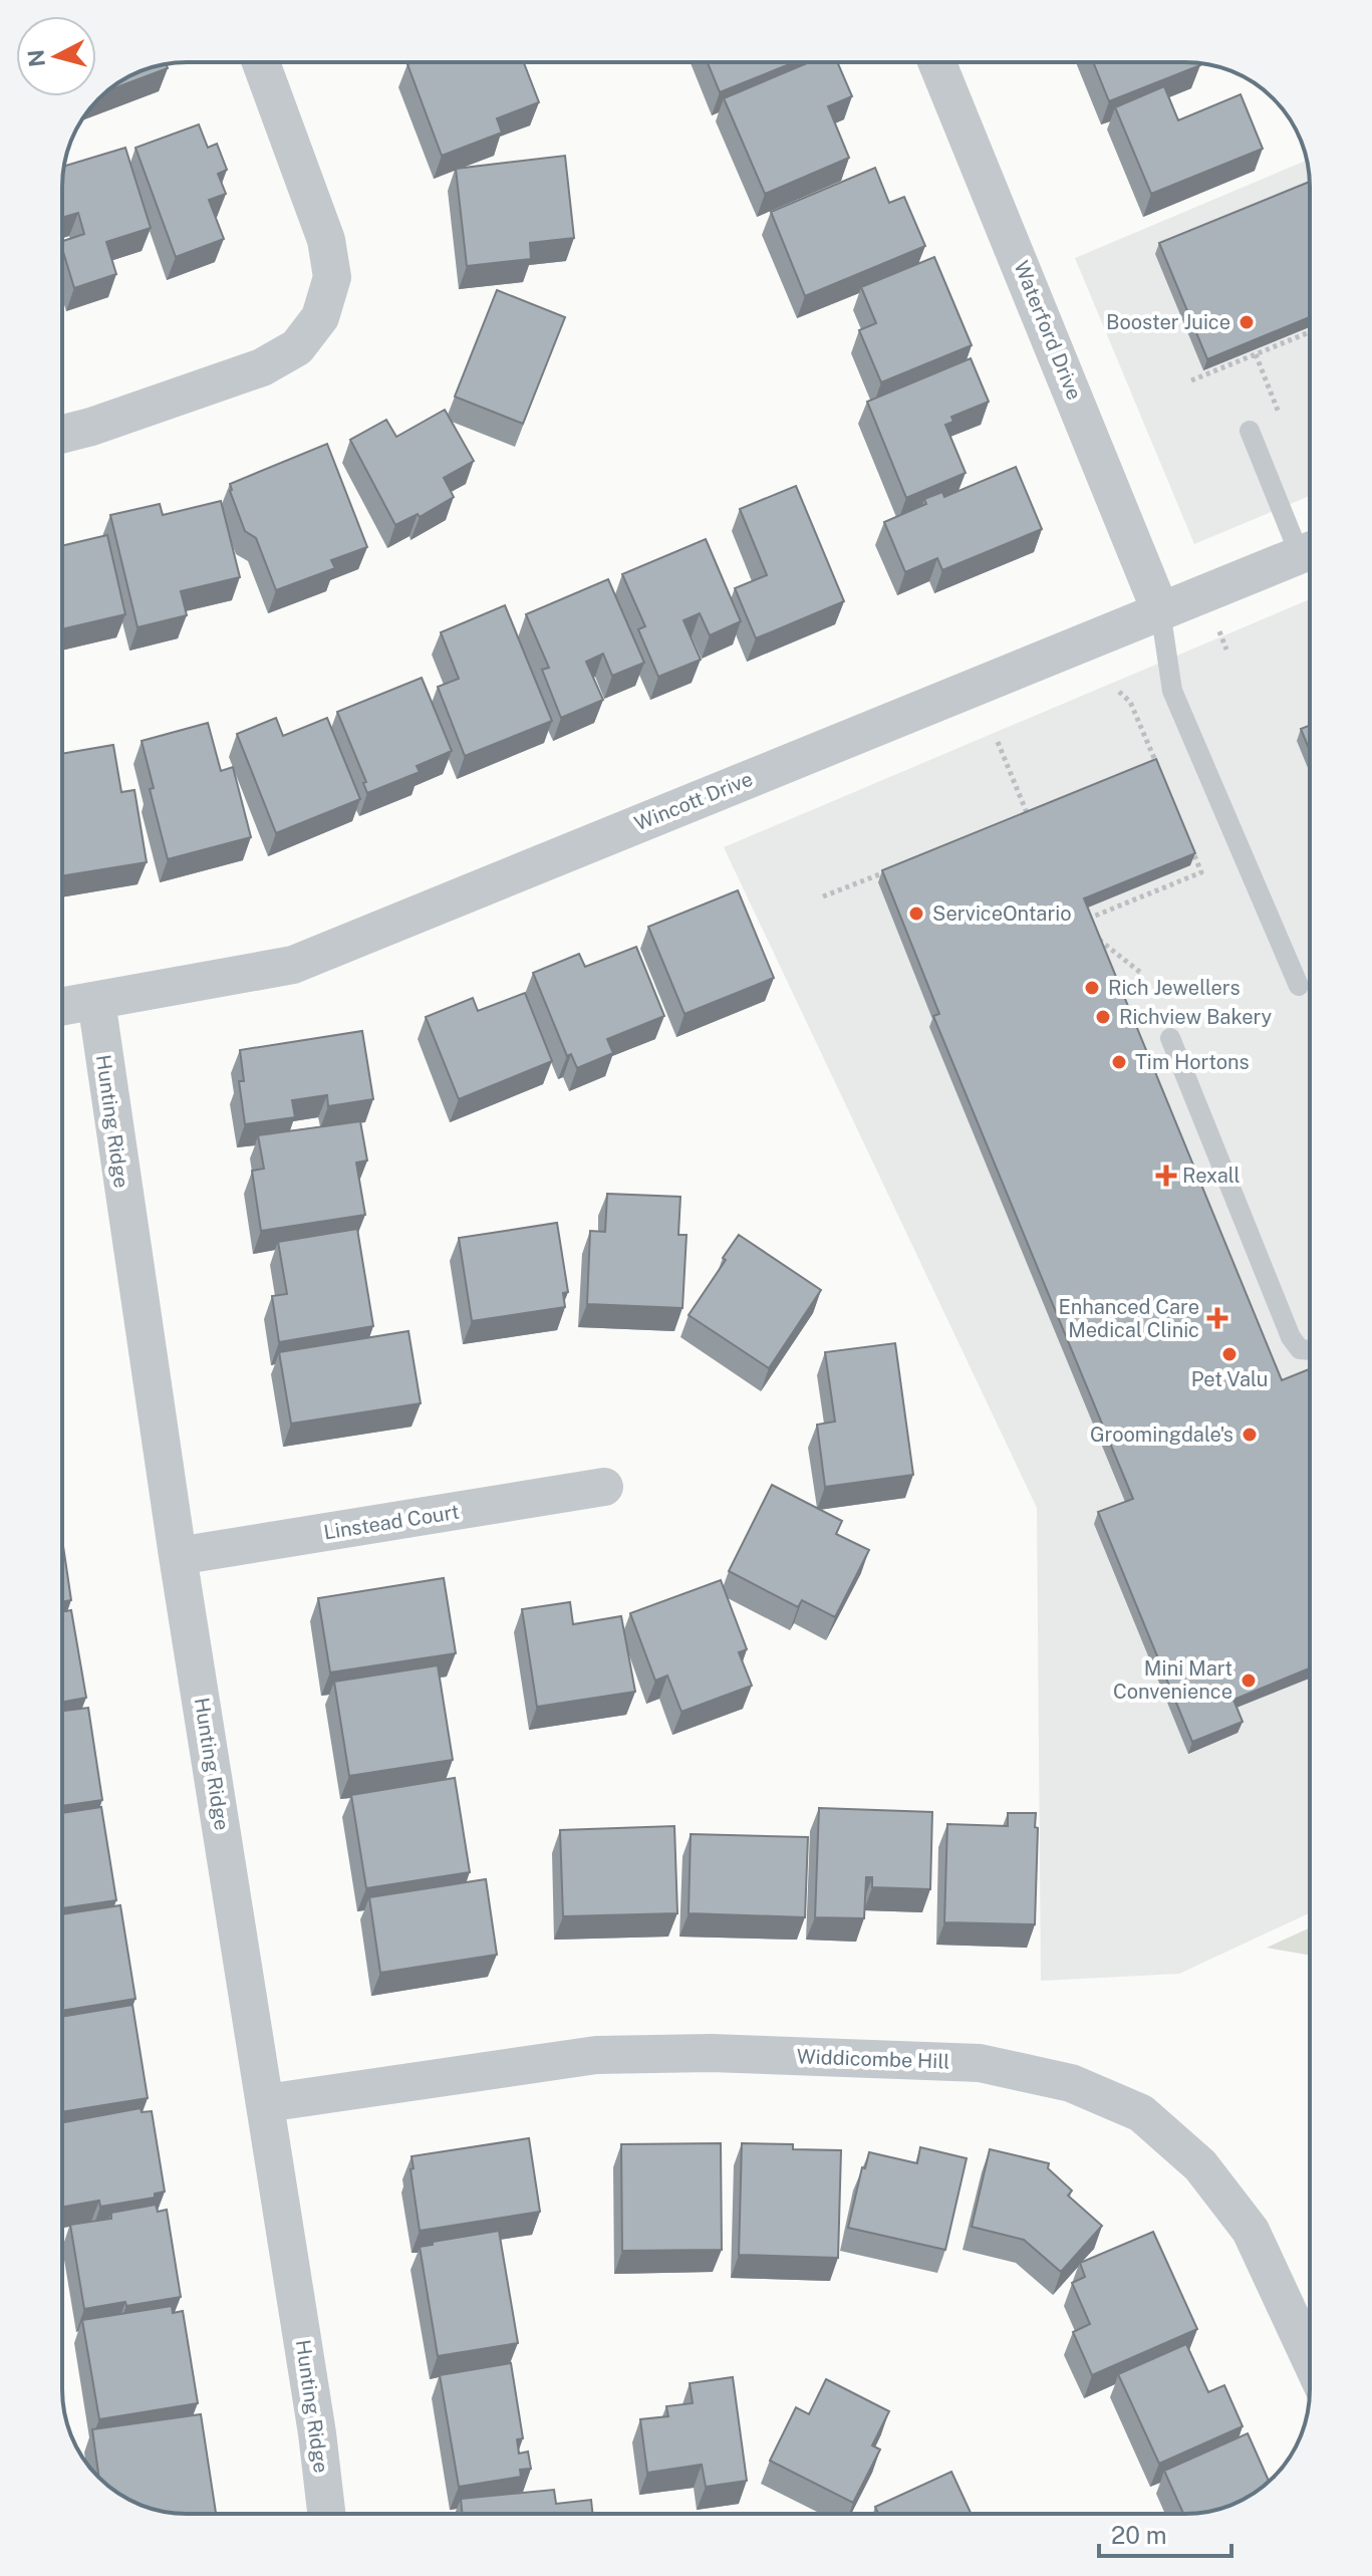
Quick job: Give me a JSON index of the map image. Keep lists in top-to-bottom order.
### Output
{
  "streets": {
    "street": [
      "Waterford Drive",
      "Wincott Drive",
      "Hunting Ridge",
      "Linstead Court",
      "Widdicombe Hill"
    ]
  },
  "crossings": [
    ["Waterford Drive", "Wincott Drive"],
    ["Wincott Drive", "Hunting Ridge"],
    ["Hunting Ridge", "Linstead Court"],
    ["Hunting Ridge", "Widdicombe Hill"]
  ],
  "places": {
    "other": [
      "Booster Juice",
      "ServiceOntario",
      "Rich Jewellers",
      "Richview Bakery",
      "Tim Hortons",
      "Pet Valu",
      "Groomingdale's",
      "Mini Mart Convenience"
    ],
    "health": ["Rexall", "Enhanced Care Medical Clinic"]
  },
  "scale_bar": "20 m",
  "north": "left"
}
